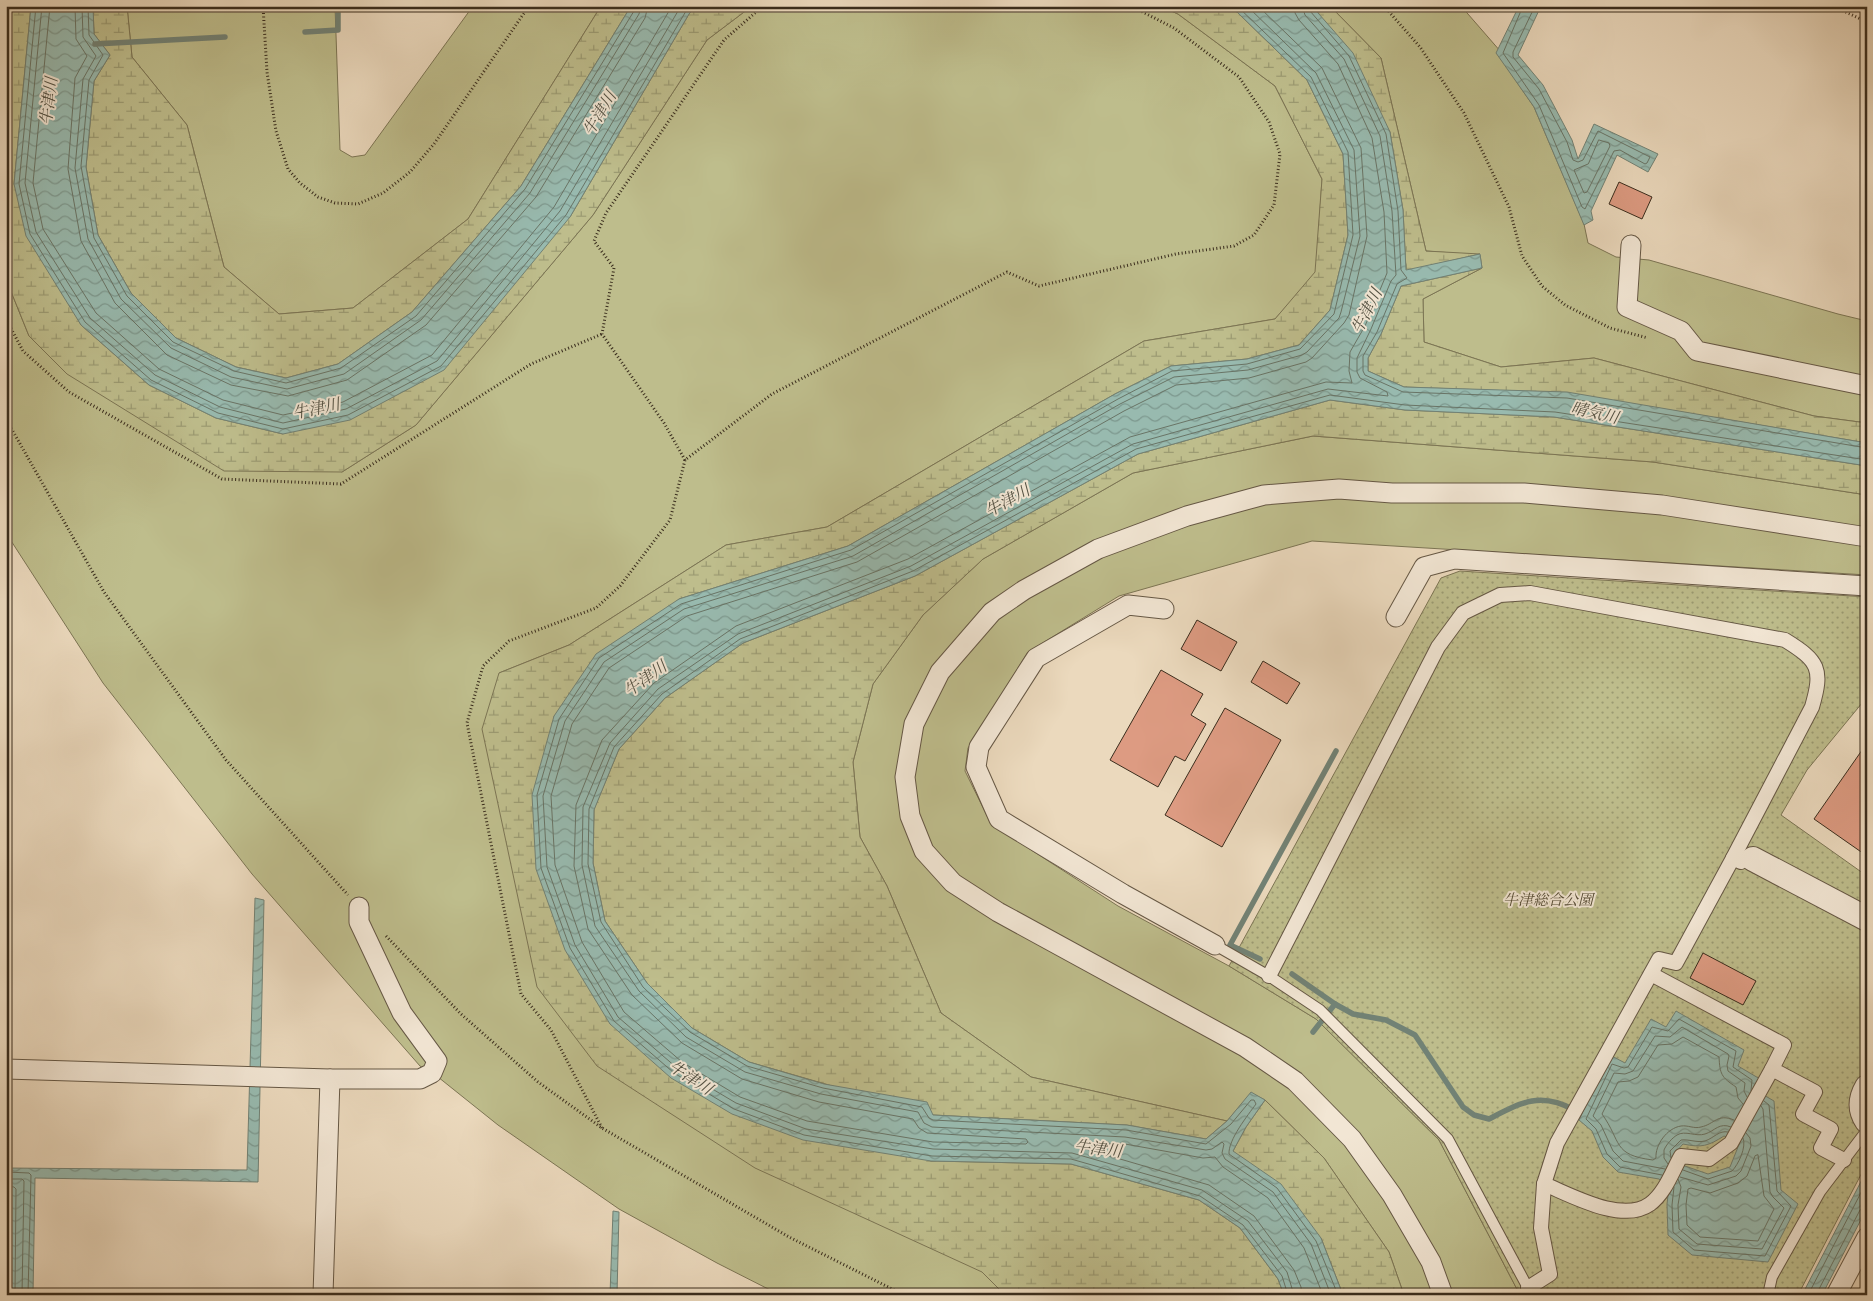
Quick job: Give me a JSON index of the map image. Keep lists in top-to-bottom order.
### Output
{
  "water": ["牛津川", "晴気川"],
  "parks": ["牛津総合公園"]
}
